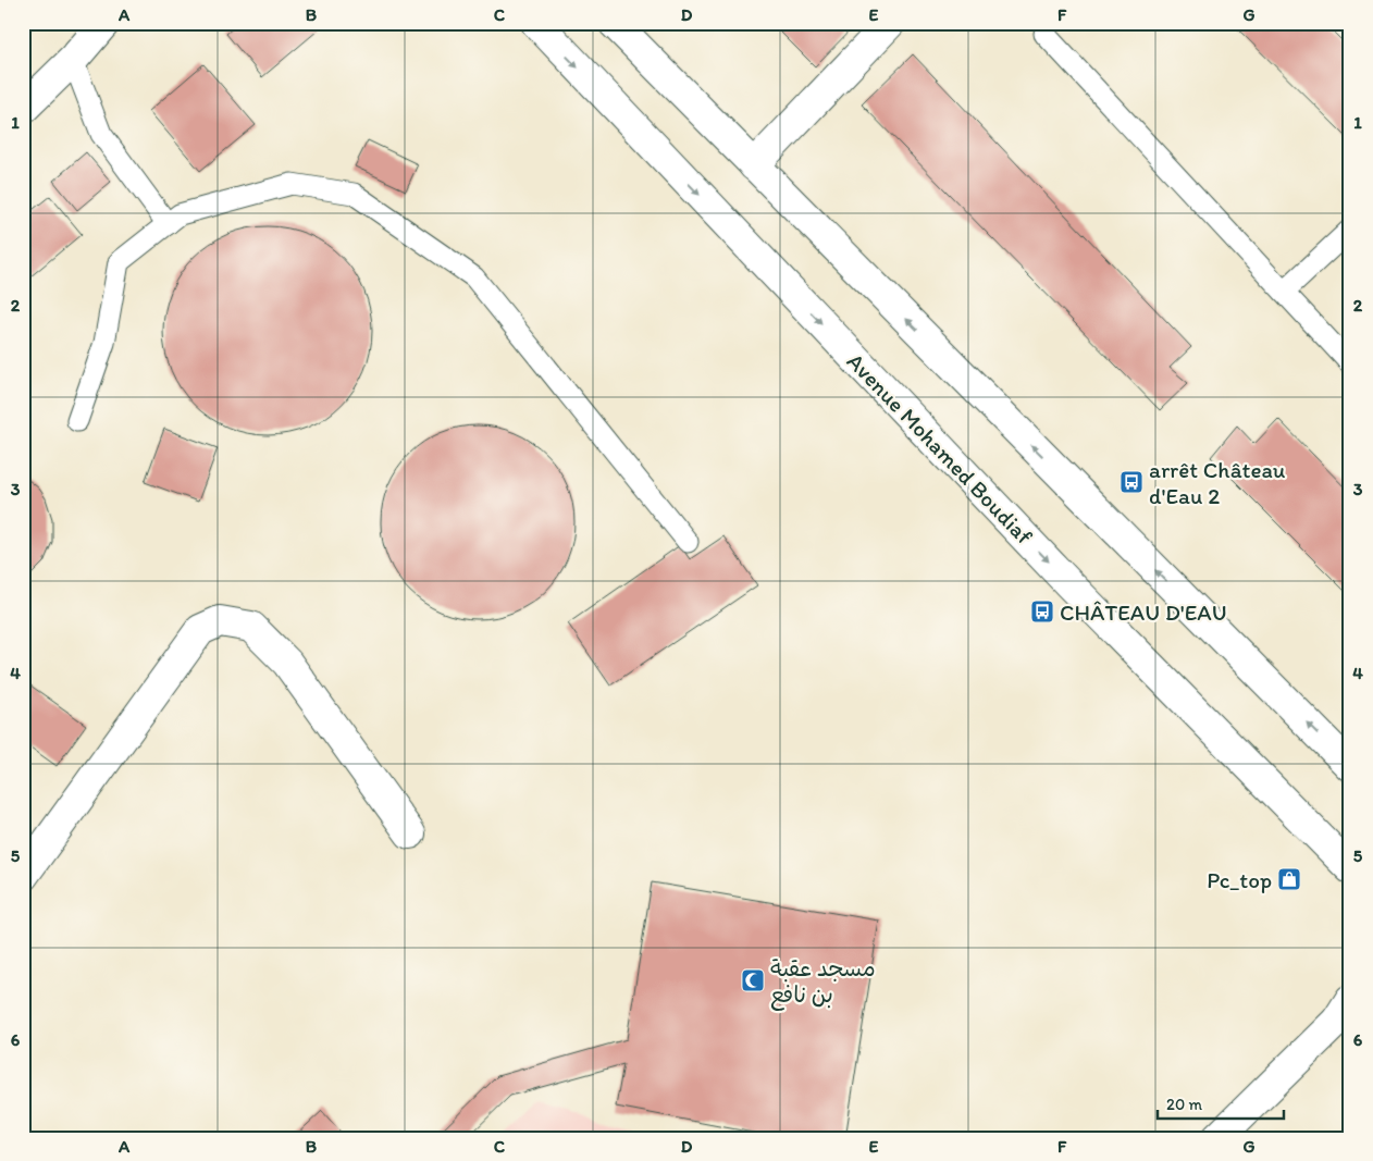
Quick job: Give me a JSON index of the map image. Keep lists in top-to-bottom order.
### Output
{
  "streets": {
    "main road": ["Avenue Mohamed Boudiaf"]
  },
  "places": {
    "bus stop": ["arrêt Château d'Eau 2", "CHÂTEAU D'EAU"],
    "shop": ["Pc_top"],
    "mosque": ["مسجد عقبة بن نافع"]
  },
  "scale_bar": "20 m",
  "grid": {
    "columns": [
      "A",
      "B",
      "C",
      "D",
      "E",
      "F",
      "G"
    ],
    "rows": [
      "1",
      "2",
      "3",
      "4",
      "5",
      "6"
    ]
  }
}
